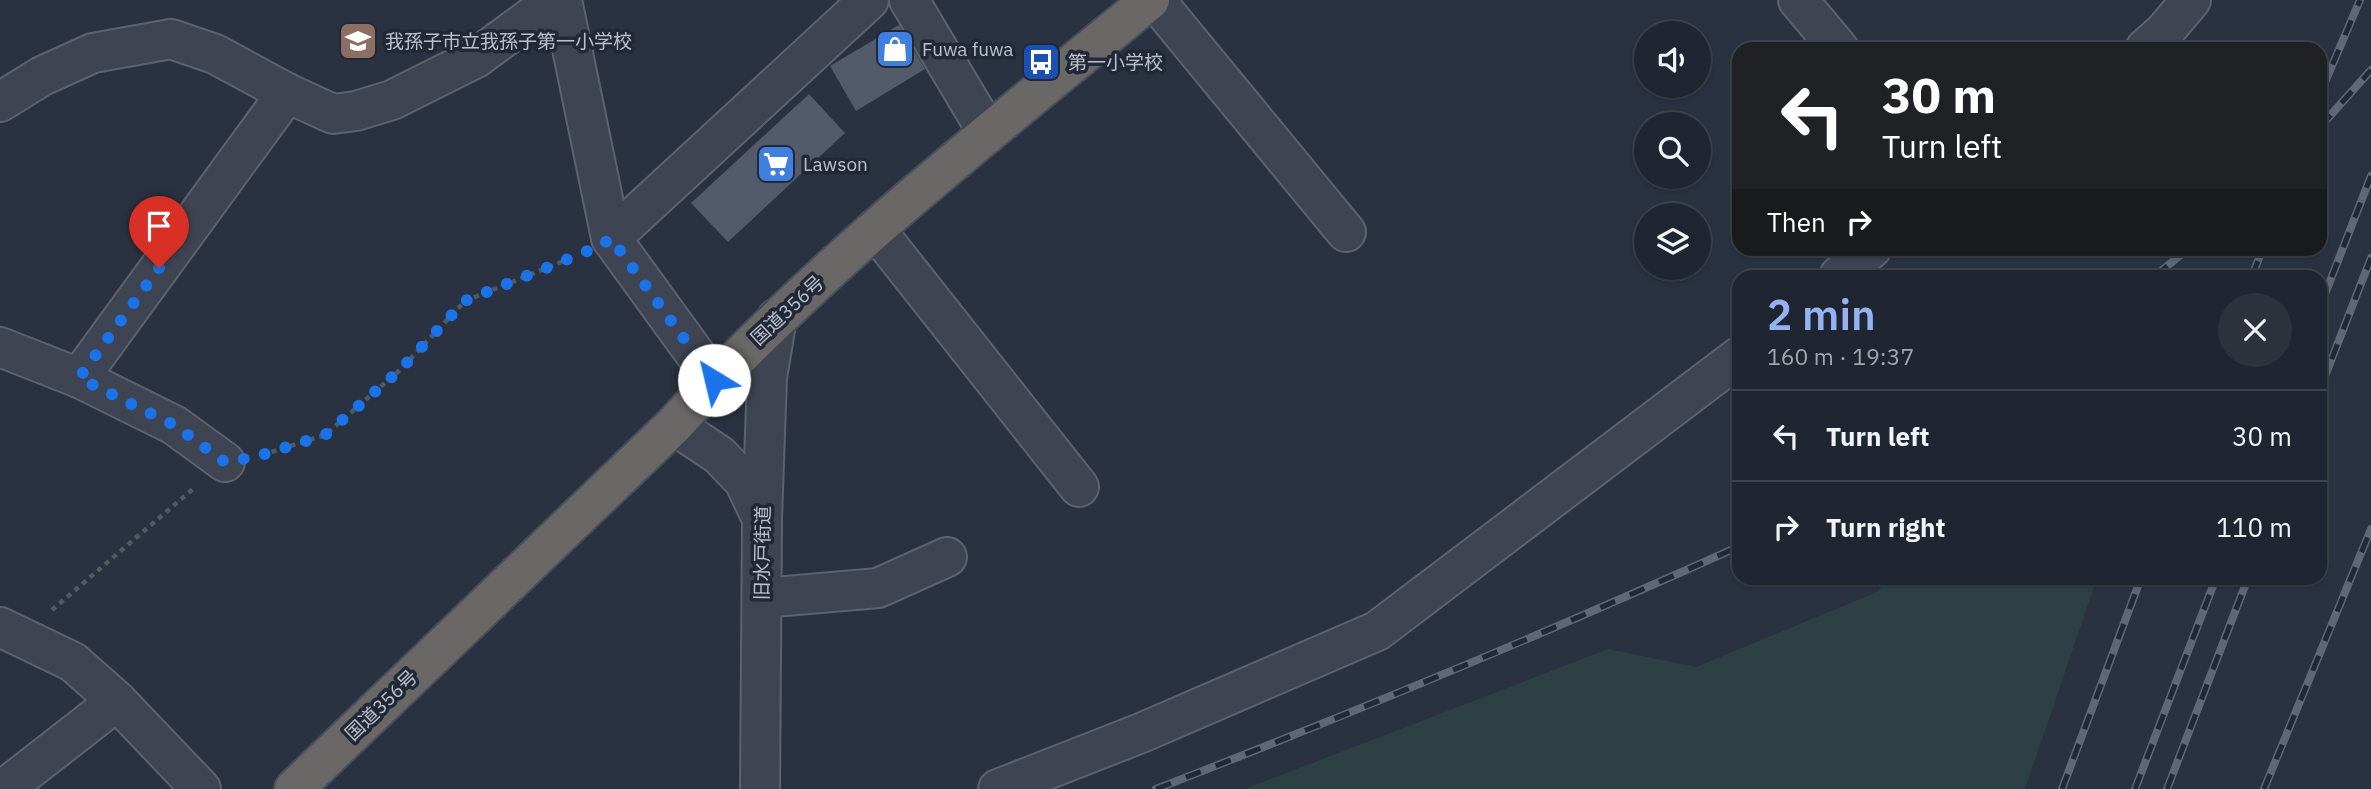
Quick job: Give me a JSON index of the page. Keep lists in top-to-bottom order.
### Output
{
  "streets": {
    "highway": ["国道356号"],
    "street": ["旧水戸街道"]
  },
  "crossings": [
    ["国道356号", "旧水戸街道"]
  ],
  "places": {
    "school or university": ["我孫子市立我孫子第一小学校"],
    "shop": ["Fuwa fuwa"],
    "bus stop": ["第一小学校"],
    "supermarket": ["Lawson"]
  },
  "page": {
    "turn": ["30 m", "Turn left"],
    "then": "Then",
    "heading": ["2 min", "160 m · 19:37"],
    "list": [
      {
        "name": "Turn left",
        "value": "30 m"
      },
      {
        "name": "Turn right",
        "value": "110 m"
      }
    ]
  }
}
